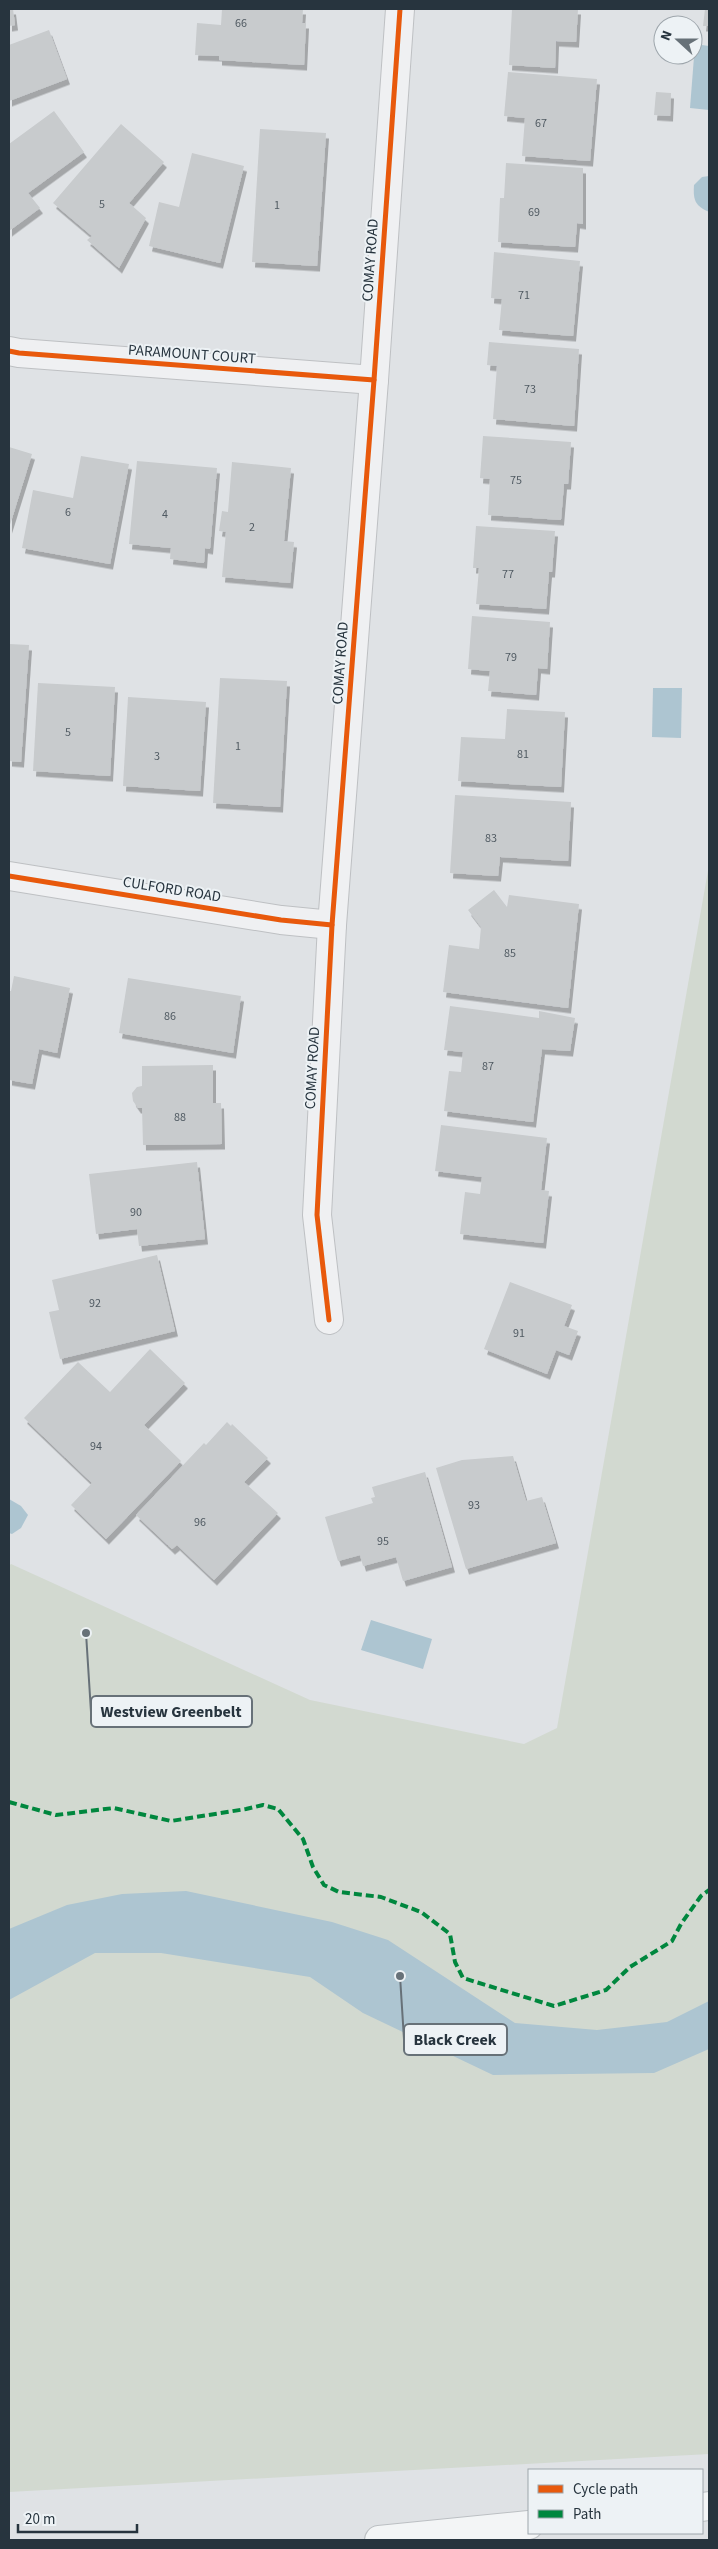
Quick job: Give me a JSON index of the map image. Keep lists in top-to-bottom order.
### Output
{
  "streets": {
    "street": ["COMAY ROAD", "PARAMOUNT COURT", "CULFORD ROAD"]
  },
  "crossings": [
    ["COMAY ROAD", "PARAMOUNT COURT"],
    ["COMAY ROAD", "CULFORD ROAD"]
  ],
  "places": ["Westview Greenbelt", "Black Creek"],
  "house_numbers": [
    "66",
    "67",
    "5",
    "1",
    "69",
    "71",
    "73",
    "75",
    "6",
    "4",
    "2",
    "77",
    "79",
    "5",
    "1",
    "81",
    "3",
    "83",
    "85",
    "86",
    "87",
    "88",
    "90",
    "92",
    "91",
    "94",
    "93",
    "96",
    "95"
  ],
  "legend": ["Cycle path", "Path"],
  "scale_bar": "20 m",
  "north": "left"
}
